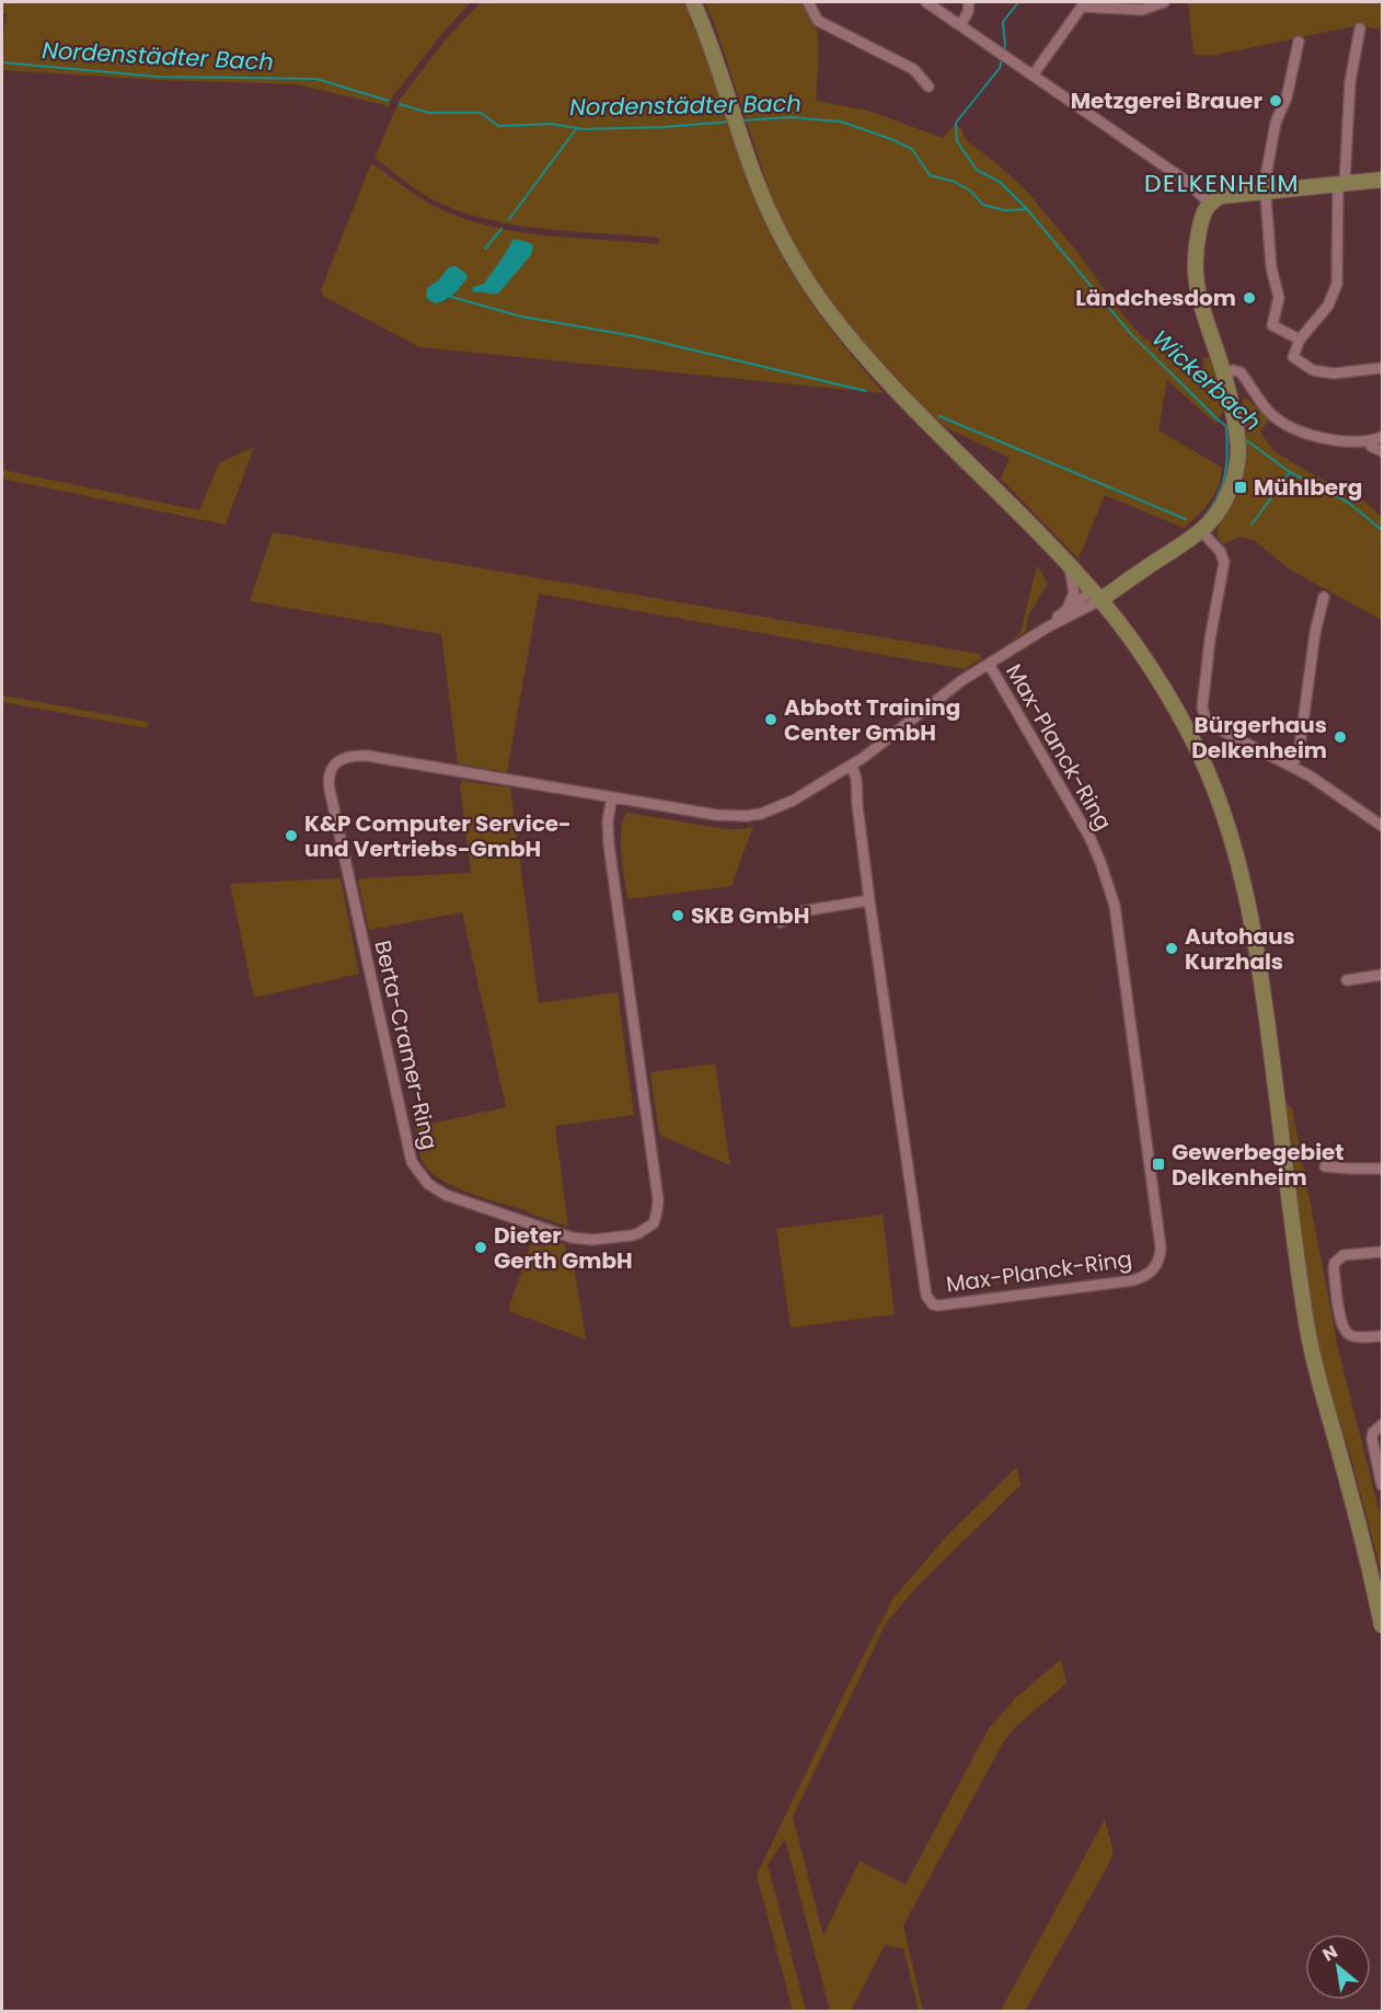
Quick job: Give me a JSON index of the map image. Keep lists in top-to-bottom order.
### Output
{
  "streets": {
    "street": ["Max-Planck-Ring", "Berta-Cramer-Ring"]
  },
  "crossings": [
    ["Max-Planck-Ring", "Berta-Cramer-Ring"]
  ],
  "districts": ["DELKENHEIM"],
  "water": ["Nordenstädter Bach", "Wickerbach"],
  "places": {
    "other": [
      "Metzgerei Brauer",
      "Ländchesdom",
      "Abbott Training Center GmbH",
      "Bürgerhaus Delkenheim",
      "K&P Computer Service- und Vertriebs-GmbH",
      "SKB GmbH",
      "Autohaus Kurzhals",
      "Dieter Gerth GmbH"
    ],
    "transit": ["Mühlberg", "Gewerbegebiet Delkenheim"]
  },
  "north": "top left"
}
